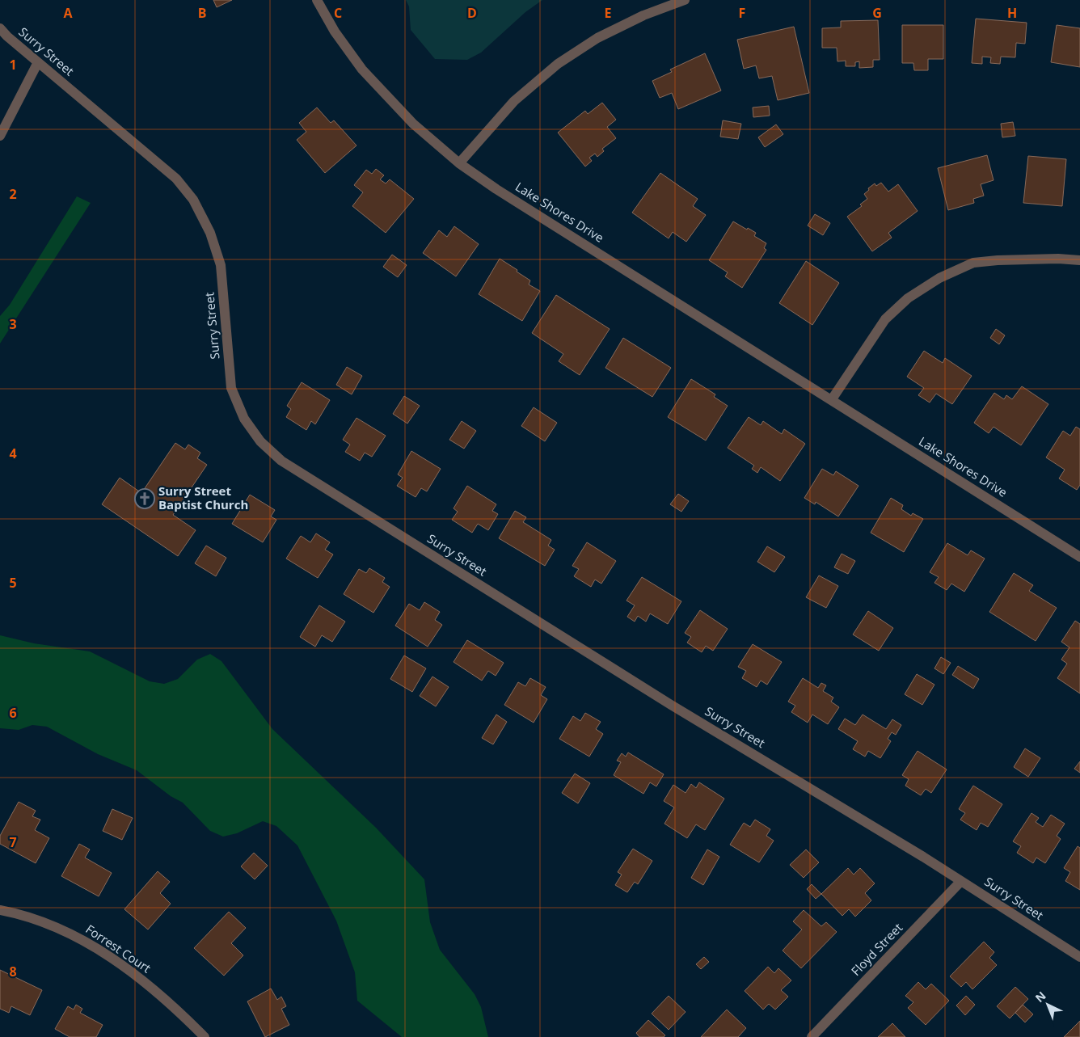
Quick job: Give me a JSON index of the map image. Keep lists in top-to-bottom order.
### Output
{
  "streets": {
    "street": [
      "Surry Street",
      "Lake Shores Drive",
      "Forrest Court",
      "Floyd Street"
    ]
  },
  "crossings": [
    ["Surry Street", "Floyd Street"]
  ],
  "places": {
    "church": ["Surry Street Baptist Church"]
  },
  "north": "top left",
  "grid": {
    "columns": [
      "A",
      "B",
      "C",
      "D",
      "E",
      "F",
      "G",
      "H"
    ],
    "rows": [
      "1",
      "2",
      "3",
      "4",
      "5",
      "6",
      "7",
      "8"
    ]
  }
}
